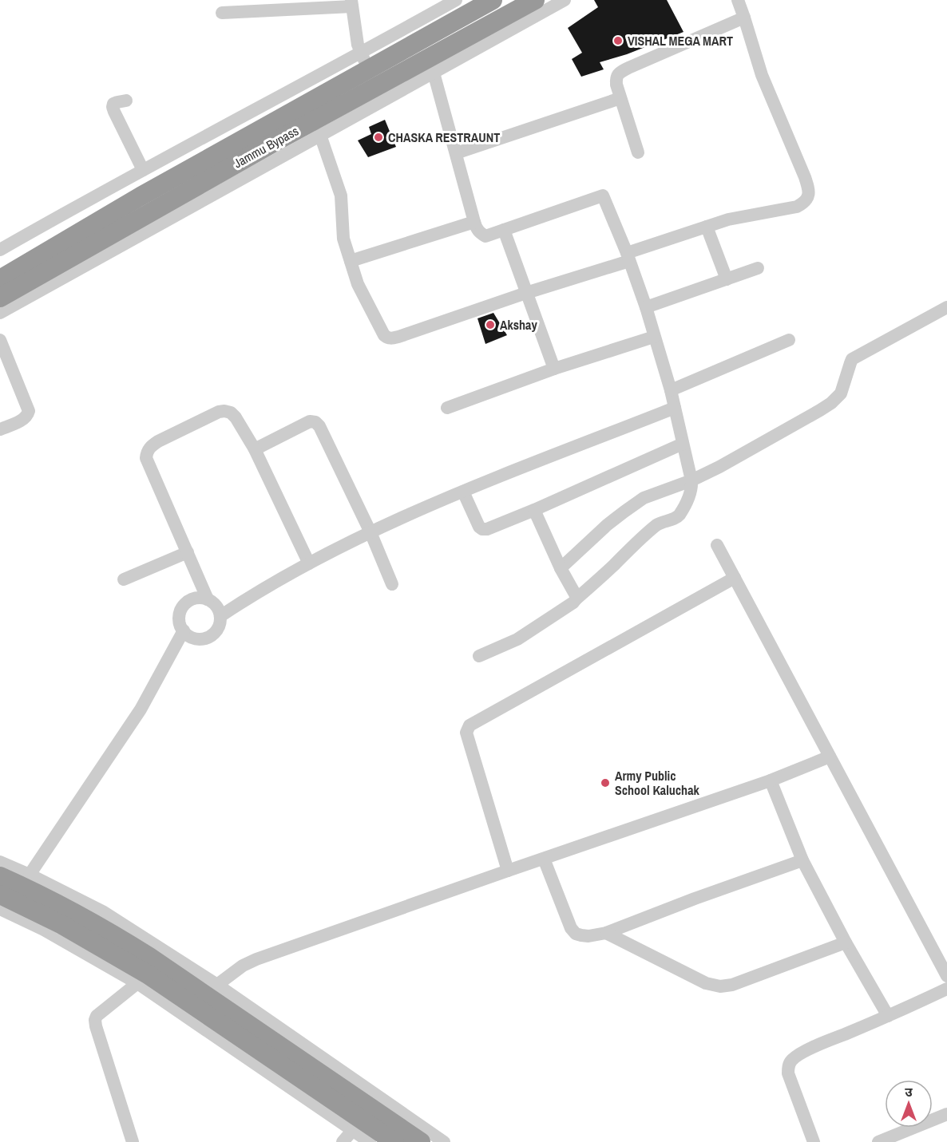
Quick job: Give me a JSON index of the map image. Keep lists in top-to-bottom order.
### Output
{
  "streets": {
    "highway": ["Jammu Bypass"]
  },
  "places": [
    "VISHAL MEGA MART",
    "CHASKA RESTRAUNT",
    "Akshay",
    "Army Public School Kaluchak"
  ],
  "north": "top"
}
